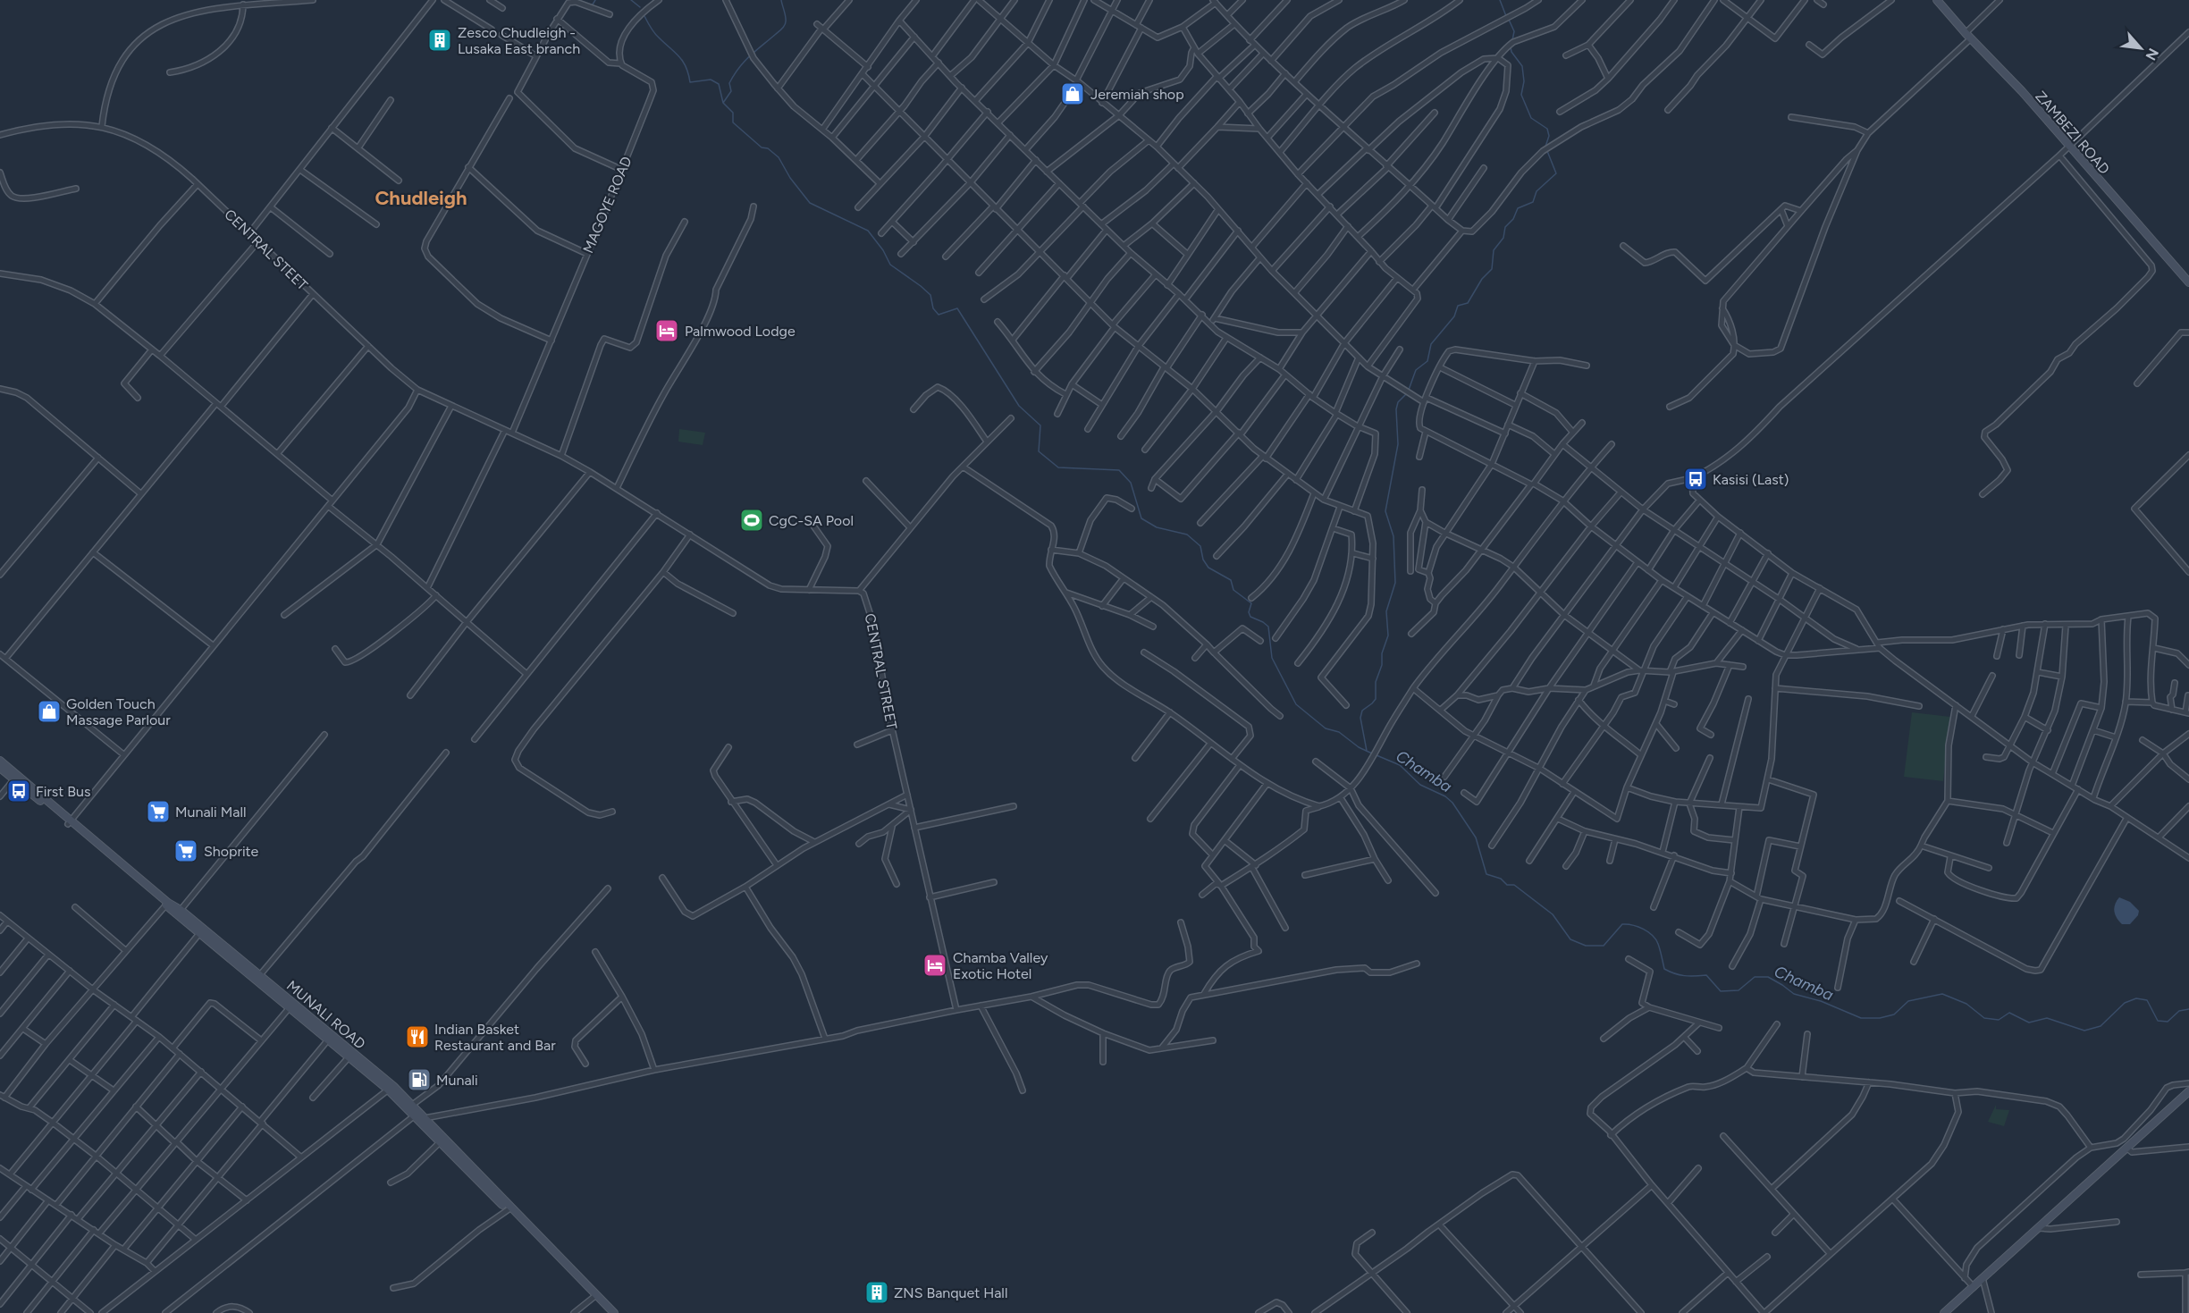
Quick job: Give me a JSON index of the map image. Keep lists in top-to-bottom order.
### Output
{
  "streets": {
    "main road": ["ZAMBEZI ROAD", "MUNALI ROAD"],
    "street": ["MAGOYE ROAD", "CENTRAL STEET", "CENTRAL STREET"]
  },
  "crossings": [
    ["MAGOYE ROAD", "CENTRAL STEET"]
  ],
  "districts": ["Chudleigh"],
  "water": ["Chamba"],
  "places": {
    "building": ["Zesco Chudleigh - Lusaka East branch", "ZNS Banquet Hall"],
    "shop": ["Jeremiah shop", "Golden Touch Massage Parlour"],
    "hotel": ["Palmwood Lodge", "Chamba Valley Exotic Hotel"],
    "bus stop": ["Kasisi (Last)", "First Bus"],
    "sports": ["CgC-SA Pool"],
    "supermarket": ["Munali Mall", "Shoprite"],
    "restaurant": ["Indian Basket Restaurant and Bar"],
    "fuel station": ["Munali"]
  },
  "north": "bottom right"
}
